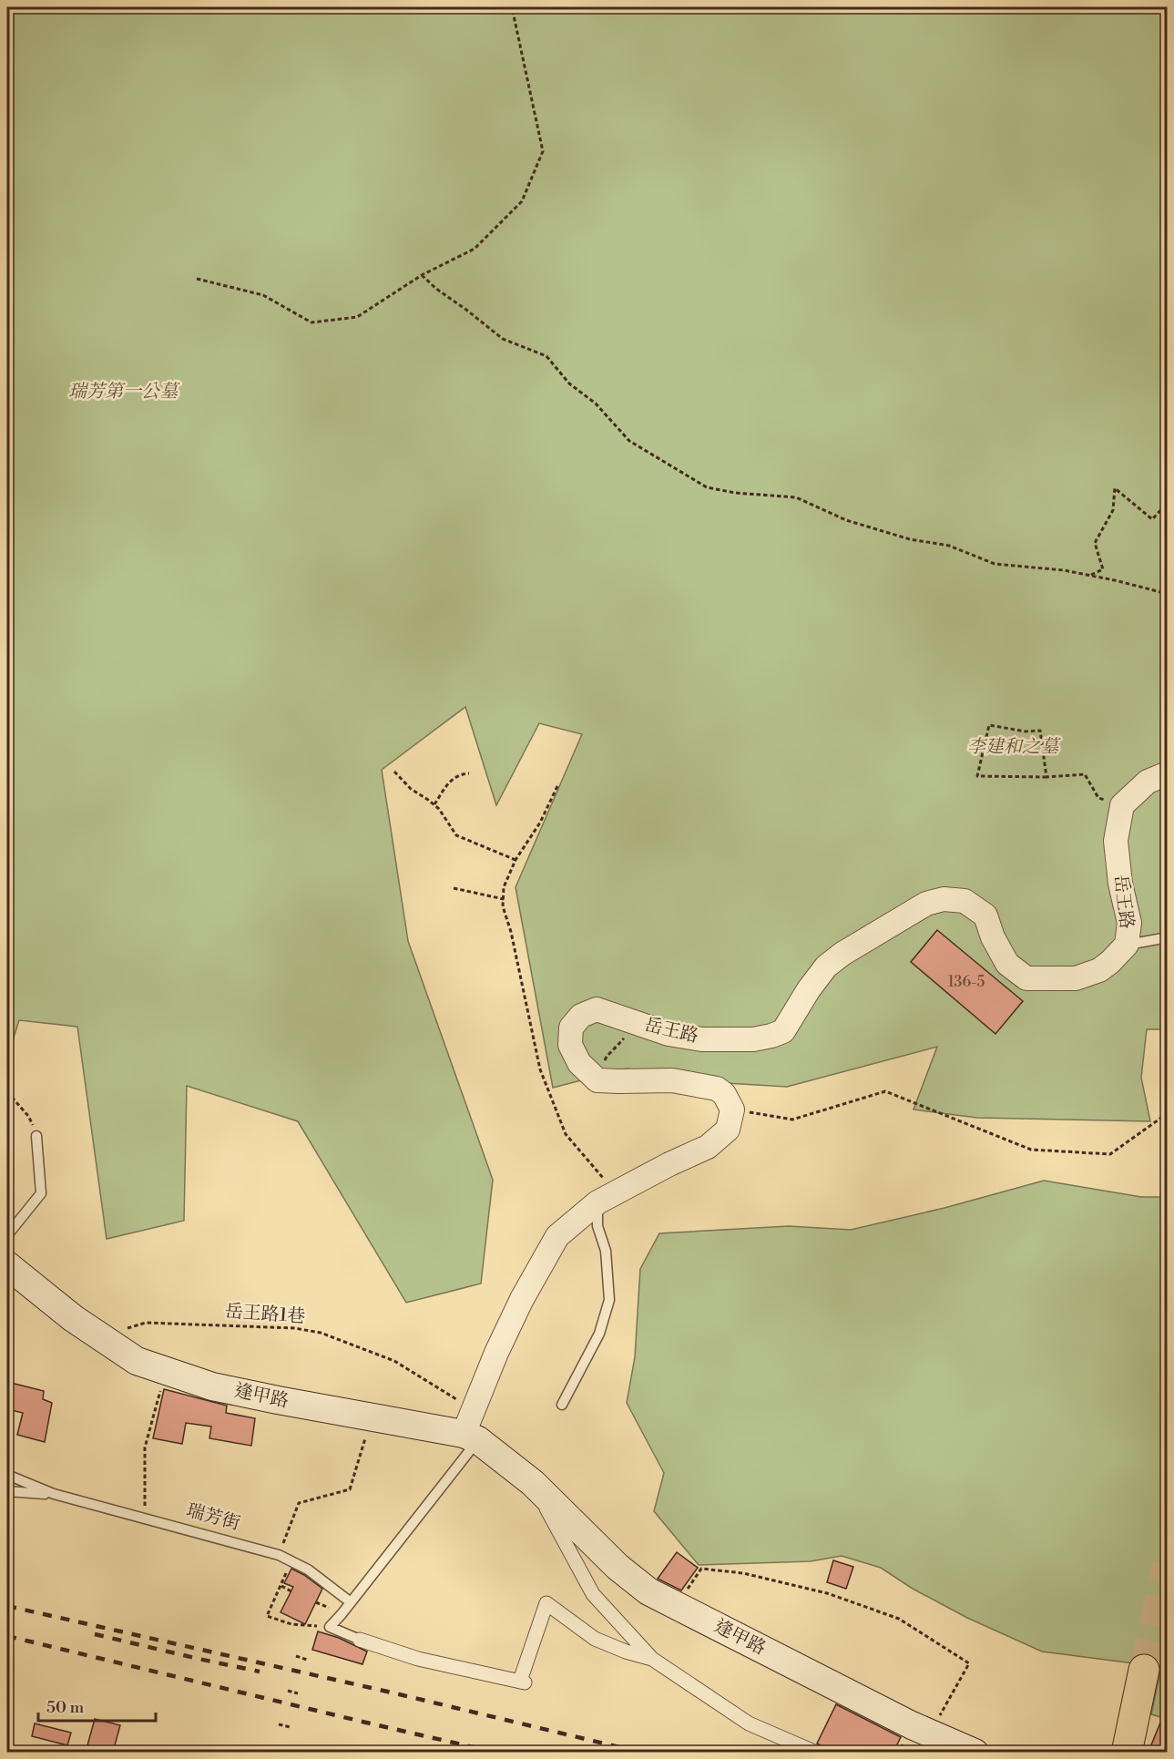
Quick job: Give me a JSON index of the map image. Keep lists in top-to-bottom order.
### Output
{
  "streets": {
    "main road": ["逢甲路"],
    "street": ["岳王路"],
    "lane": ["瑞芳街"],
    "path": ["岳王路1巷"]
  },
  "crossings": [
    ["岳王路1巷", "逢甲路"]
  ],
  "parks": ["瑞芳第一公墓", "李建和之墓"],
  "house_numbers": ["136-5"],
  "scale_bar": "50 m"
}
